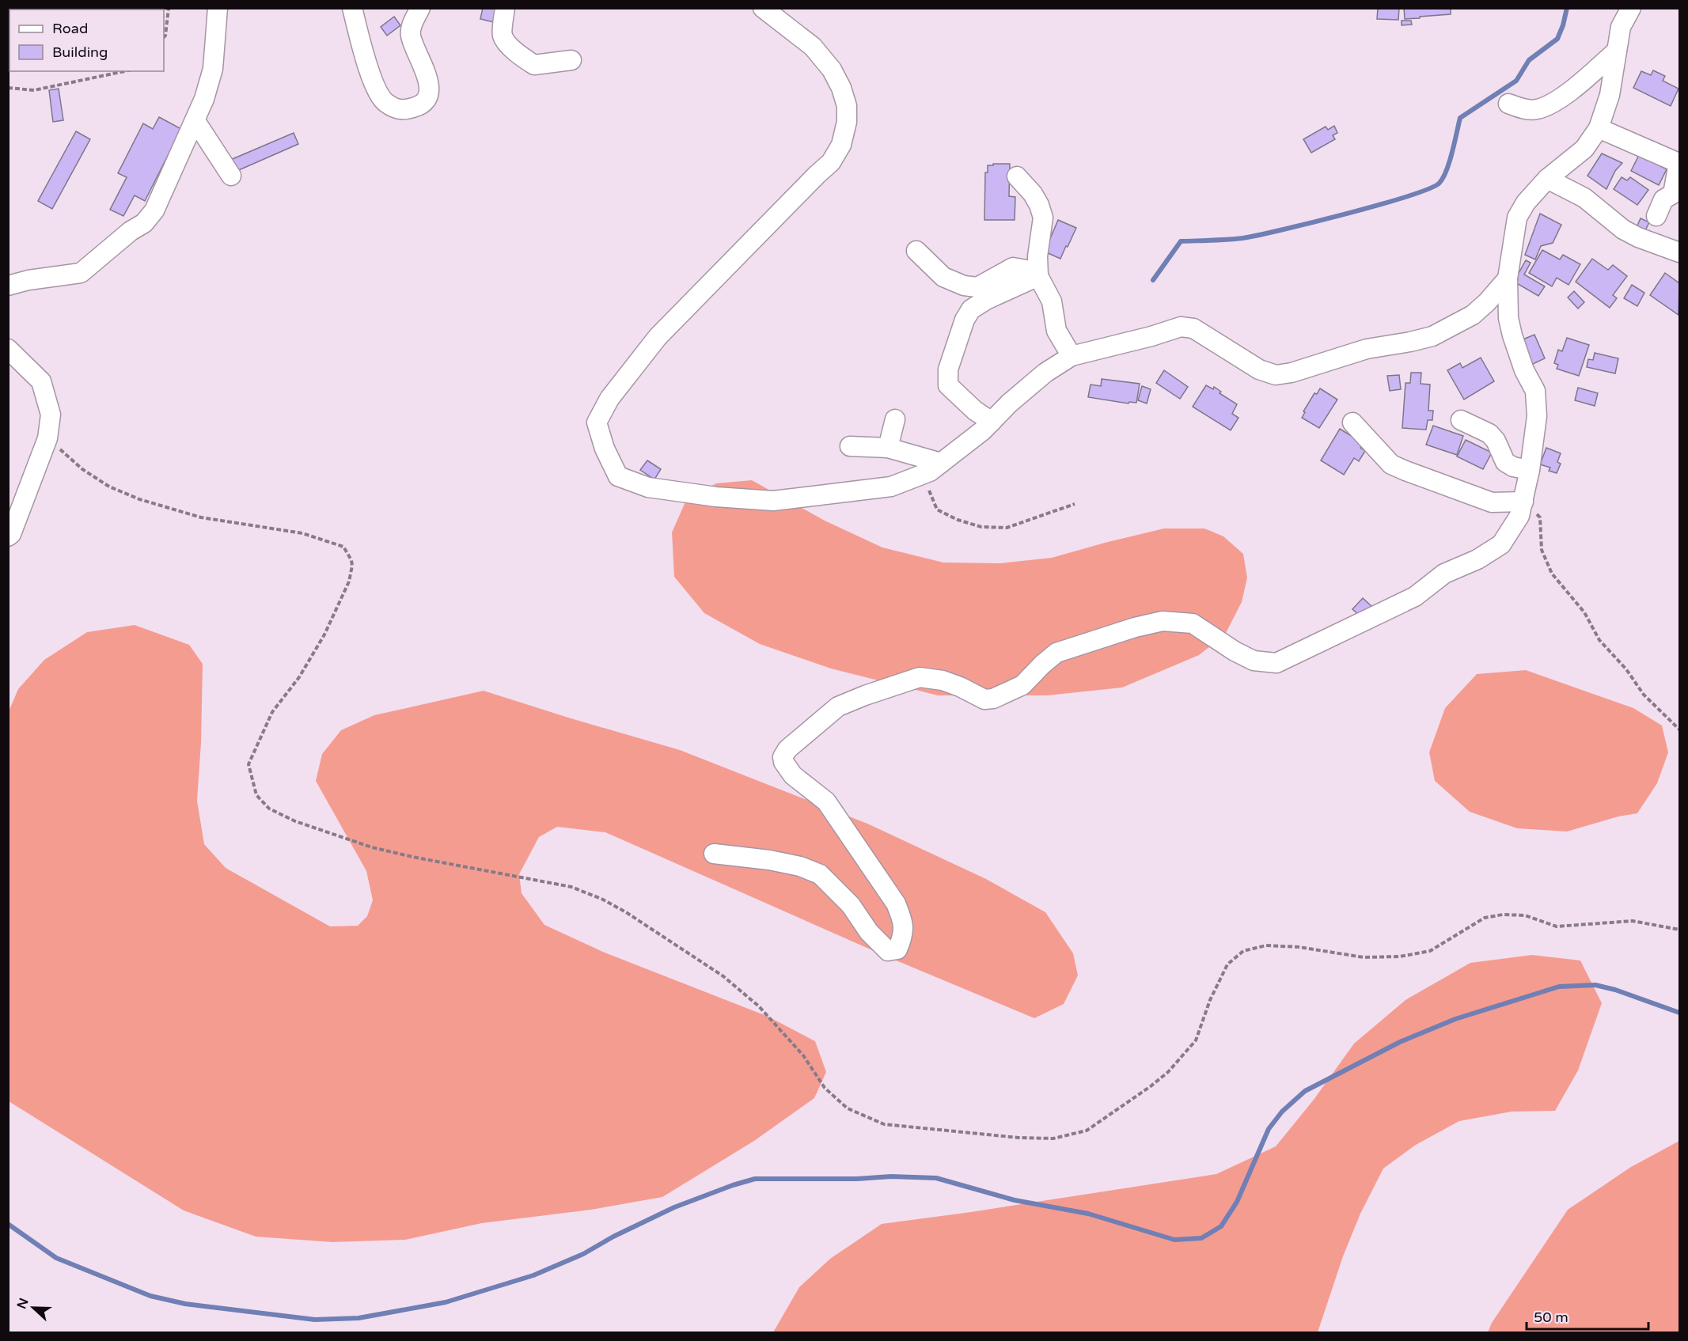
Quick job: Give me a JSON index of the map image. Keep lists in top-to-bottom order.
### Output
{
  "legend": ["Road", "Building"],
  "scale_bar": "50 m",
  "north": "left"
}
